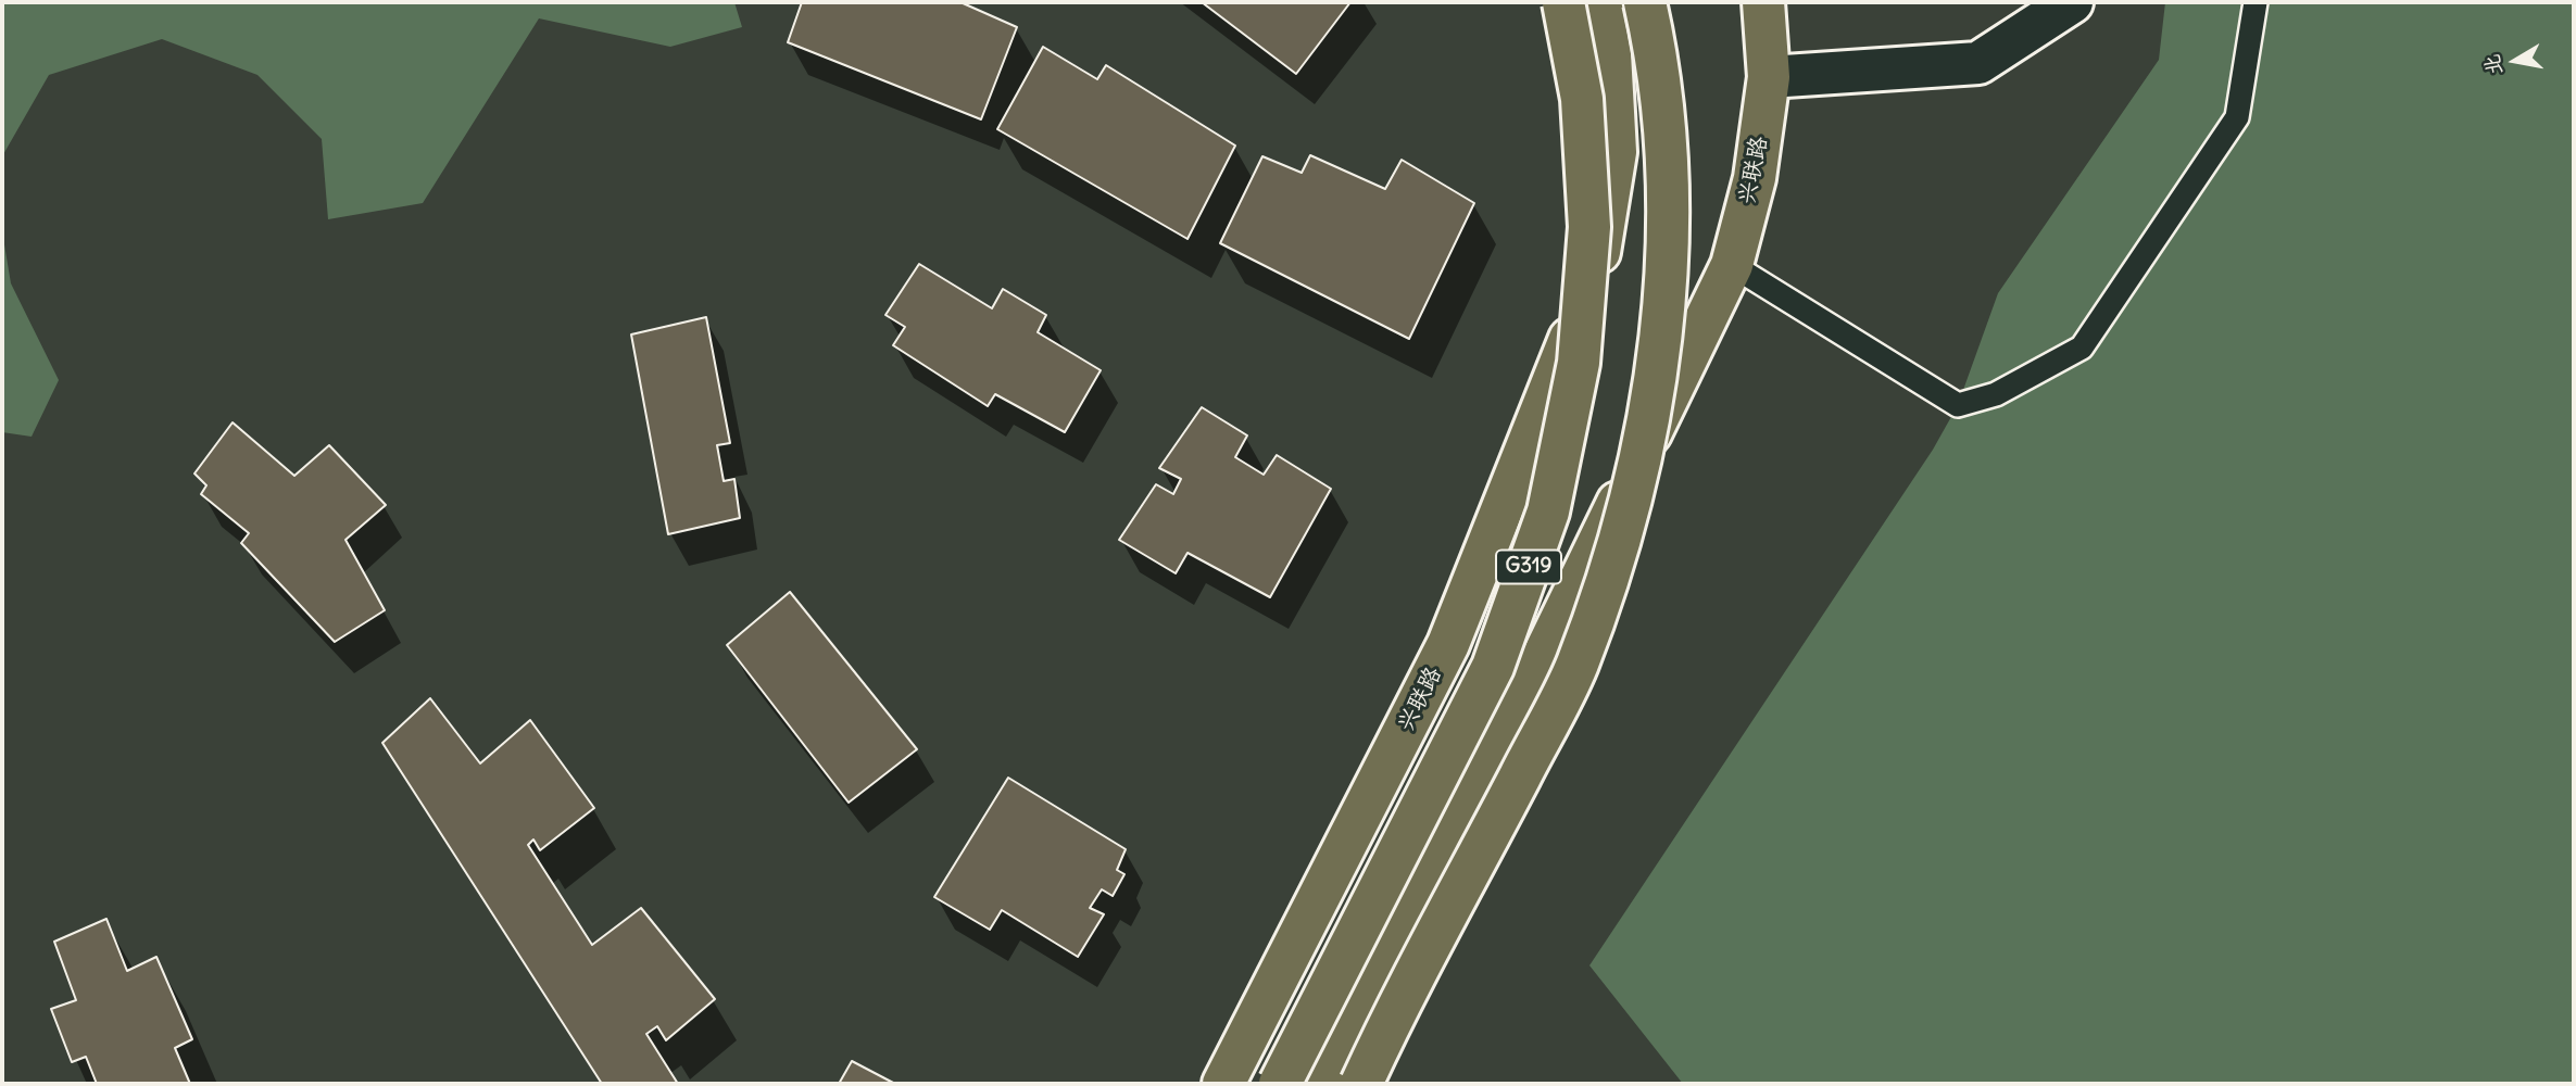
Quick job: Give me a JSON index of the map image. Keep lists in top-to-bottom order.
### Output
{
  "streets": {
    "main road": ["兴联路", "G319"]
  },
  "north": "left"
}
